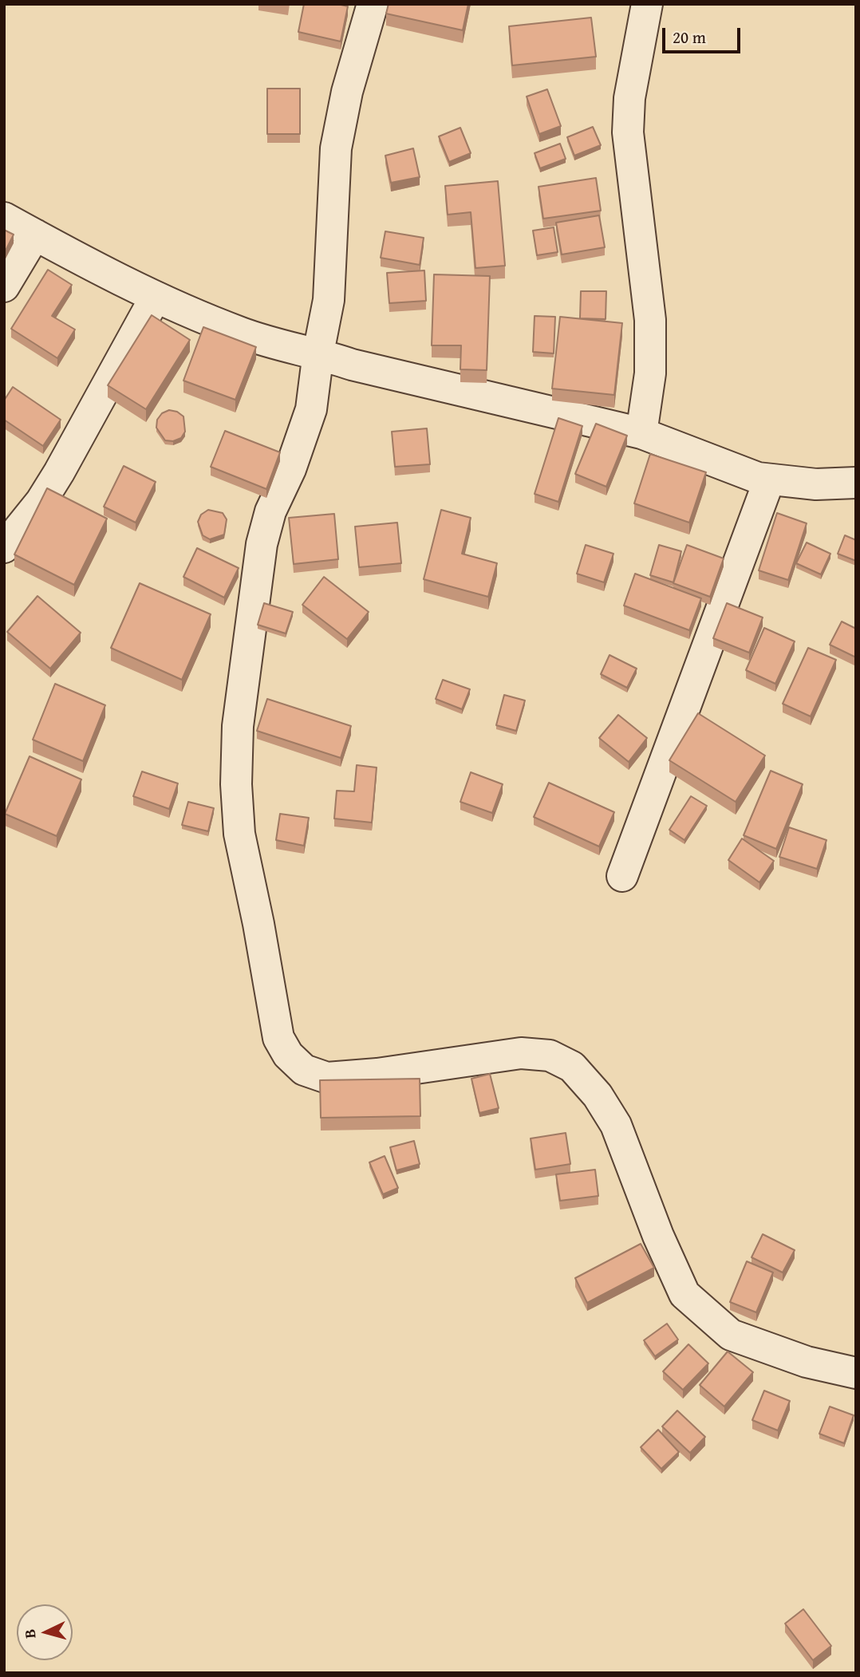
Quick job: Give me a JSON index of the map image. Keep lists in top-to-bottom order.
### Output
{
  "scale_bar": "20 m",
  "north": "left"
}
